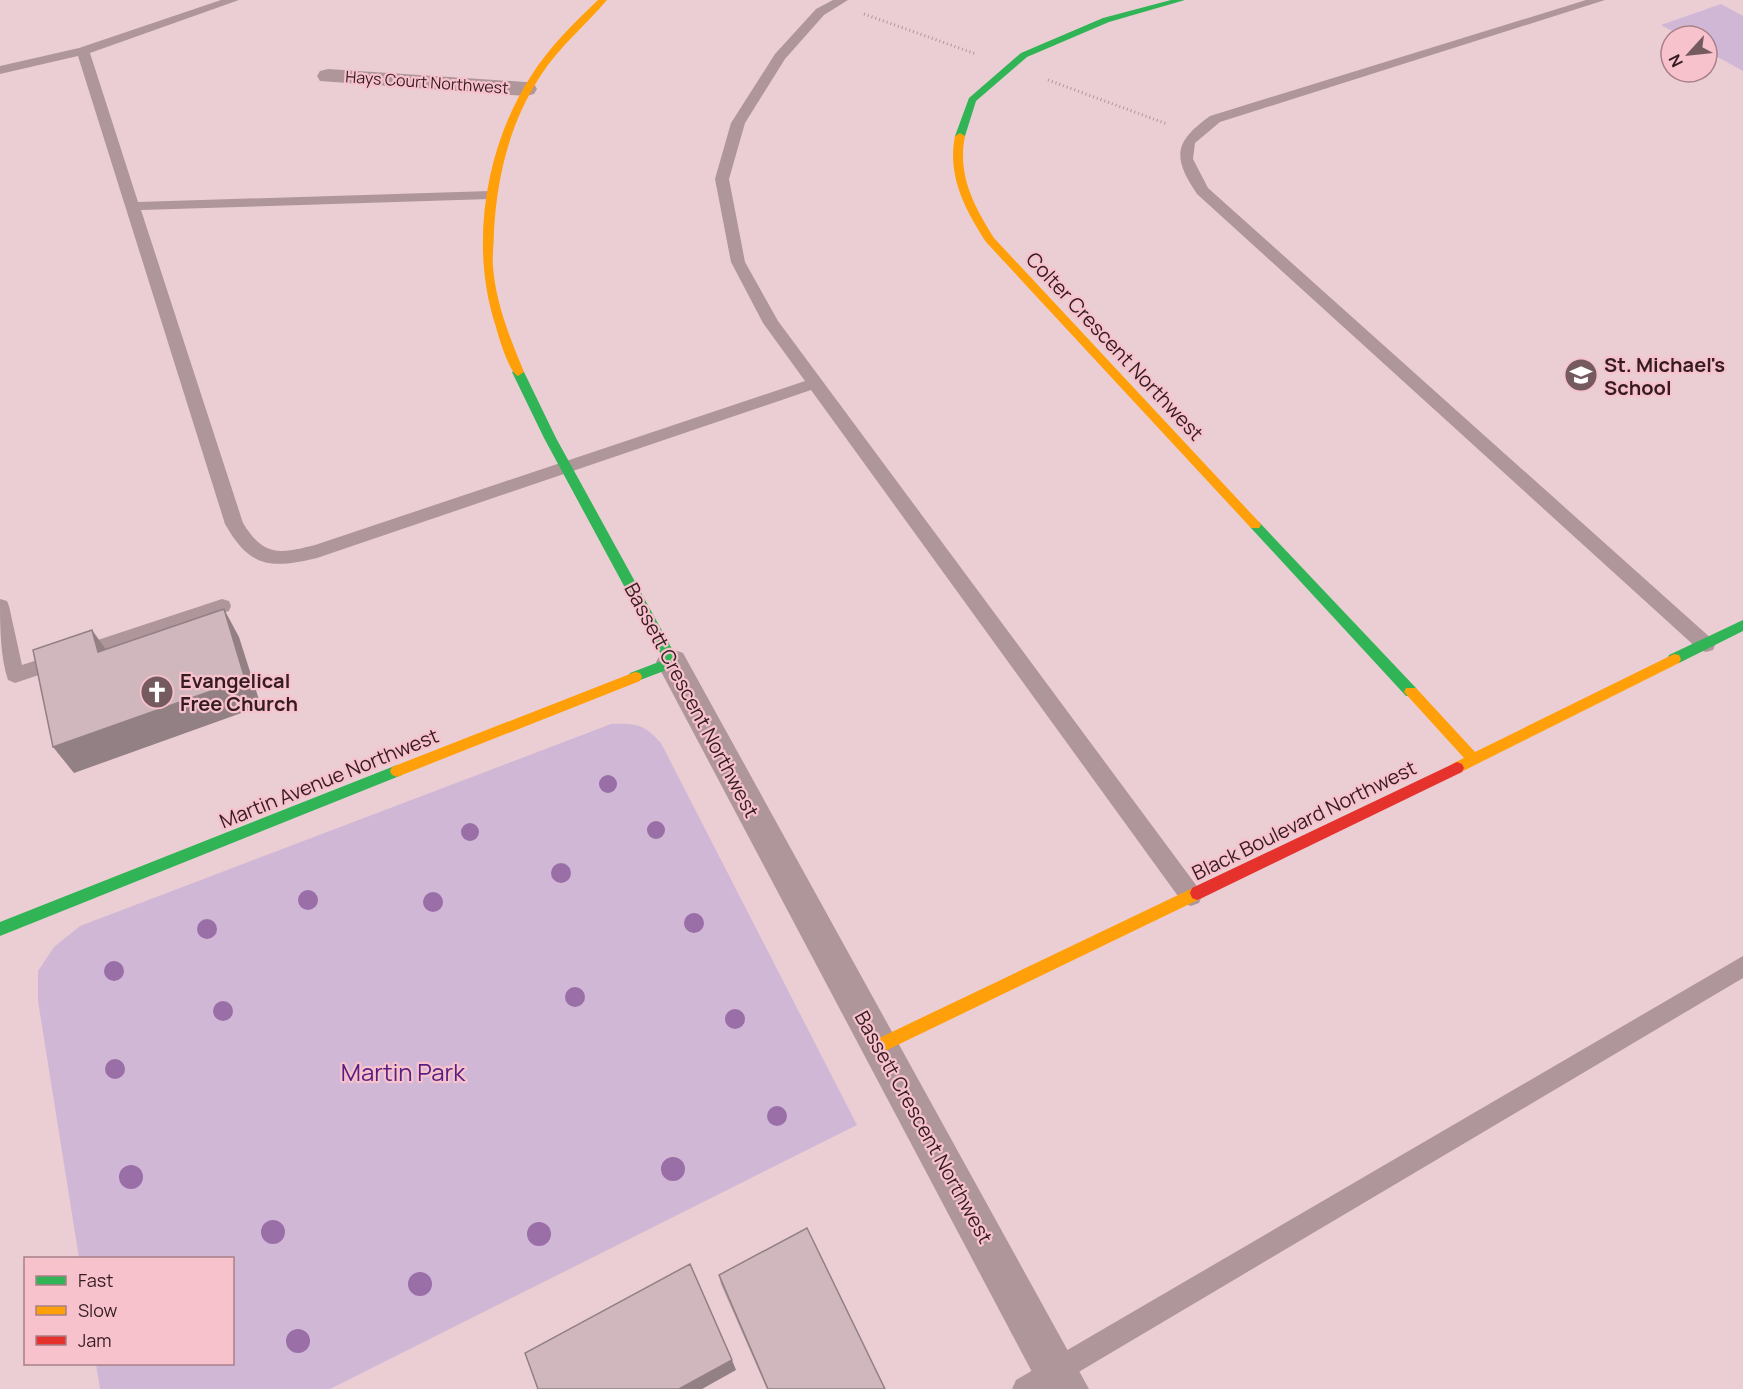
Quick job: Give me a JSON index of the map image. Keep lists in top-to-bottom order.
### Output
{
  "streets": {
    "street": [
      "Hays Court Northwest",
      "Colter Crescent Northwest",
      "Bassett Crescent Northwest",
      "Martin Avenue Northwest",
      "Black Boulevard Northwest"
    ]
  },
  "crossings": [
    ["Hays Court Northwest", "Bassett Crescent Northwest"],
    ["Colter Crescent Northwest", "Black Boulevard Northwest"],
    ["Bassett Crescent Northwest", "Martin Avenue Northwest"],
    ["Bassett Crescent Northwest", "Black Boulevard Northwest"]
  ],
  "parks": ["Martin Park"],
  "places": {
    "school or university": ["St. Michael's School"],
    "church": ["Evangelical Free Church"]
  },
  "legend": ["Fast", "Slow", "Jam"],
  "north": "bottom left"
}
